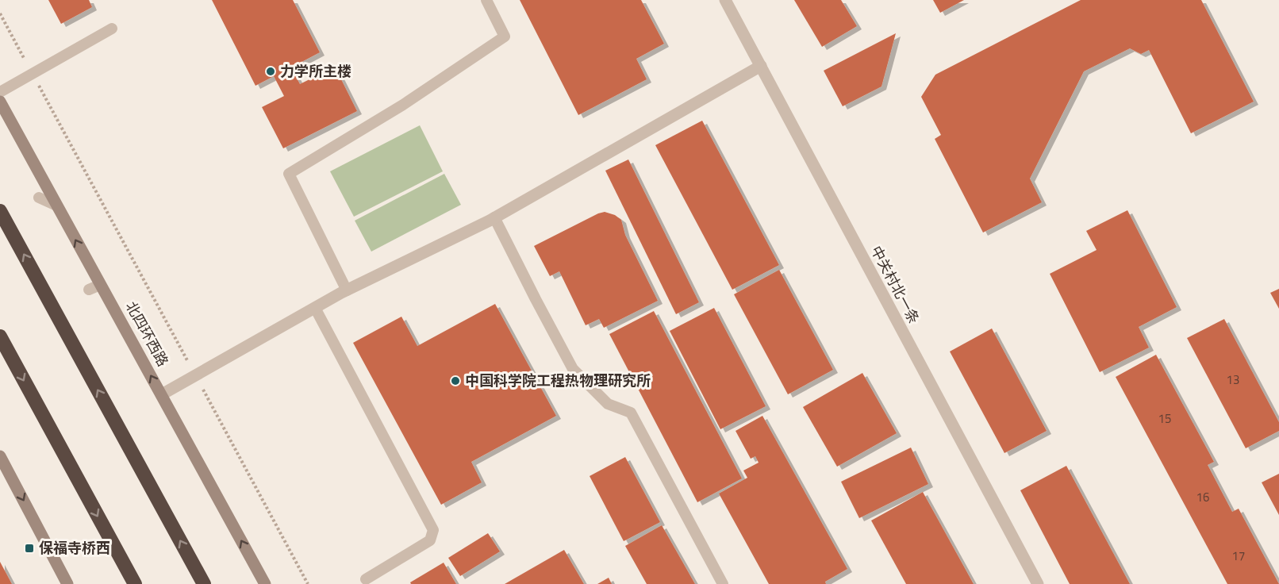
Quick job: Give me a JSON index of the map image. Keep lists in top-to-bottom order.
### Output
{
  "streets": {
    "street": ["中关村北一条", "北四环西路"]
  },
  "one_way": ["北四环西路"],
  "places": {
    "other": ["力学所主楼", "中国科学院工程热物理研究所"],
    "transit": ["保福寺桥西"]
  },
  "house_numbers": [
    "13",
    "15",
    "16",
    "17"
  ]
}
